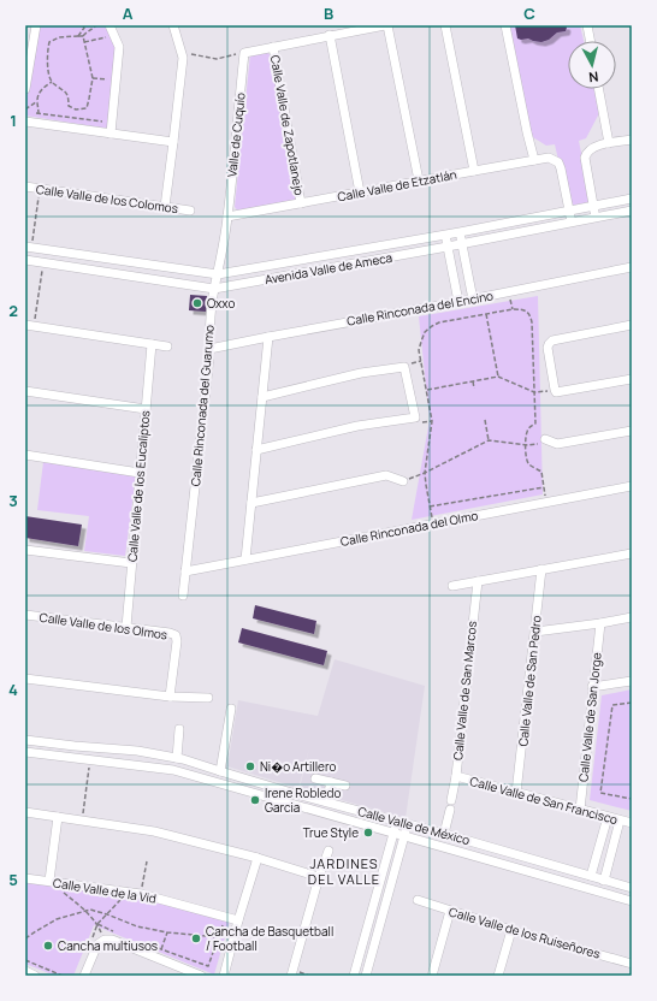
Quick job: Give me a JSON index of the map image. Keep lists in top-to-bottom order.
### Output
{
  "streets": {
    "street": [
      "Calle Valle de Zapotlanejo",
      "Valle de Cuquío",
      "Calle Valle de Etzatlán",
      "Calle Valle de los Colomos",
      "Avenida Valle de Ameca",
      "Calle Rinconada del Encino",
      "Calle Rinconada del Guarumo",
      "Calle Valle de los Eucaliptos",
      "Calle Rinconada del Olmo",
      "Calle Valle de los Olmos",
      "Calle Valle de San Pedro",
      "Calle Valle de San Marcos",
      "Calle Valle de San Jorge",
      "Calle Valle de San Francisco",
      "Calle Valle de México",
      "Calle Valle de la Vid",
      "Calle Valle de los Ruiseñores"
    ]
  },
  "crossings": [
    ["Calle Valle de Zapotlanejo", "Calle Valle de Etzatlán"],
    ["Valle de Cuquío", "Calle Valle de Etzatlán"],
    ["Valle de Cuquío", "Calle Rinconada del Guarumo"],
    ["Calle Valle de Etzatlán", "Avenida Valle de Ameca"],
    ["Calle Valle de Etzatlán", "Calle Rinconada del Guarumo"],
    ["Avenida Valle de Ameca", "Calle Rinconada del Guarumo"],
    ["Calle Rinconada del Encino", "Calle Rinconada del Guarumo"],
    ["Calle Rinconada del Guarumo", "Calle Rinconada del Olmo"],
    ["Calle Valle de los Eucaliptos", "Calle Valle de los Olmos"],
    ["Calle Valle de San Pedro", "Calle Valle de San Francisco"],
    ["Calle Valle de San Marcos", "Calle Valle de San Francisco"],
    ["Calle Valle de San Jorge", "Calle Valle de San Francisco"]
  ],
  "districts": ["JARDINES DEL VALLE"],
  "places": [
    "Oxxo",
    "Ni�o Artillero",
    "Irene Robledo Garcia",
    "True Style",
    "Cancha de Basquetball / Football",
    "Cancha multiusos"
  ],
  "north": "bottom",
  "grid": {
    "columns": ["A", "B", "C"],
    "rows": [
      "1",
      "2",
      "3",
      "4",
      "5"
    ]
  }
}
